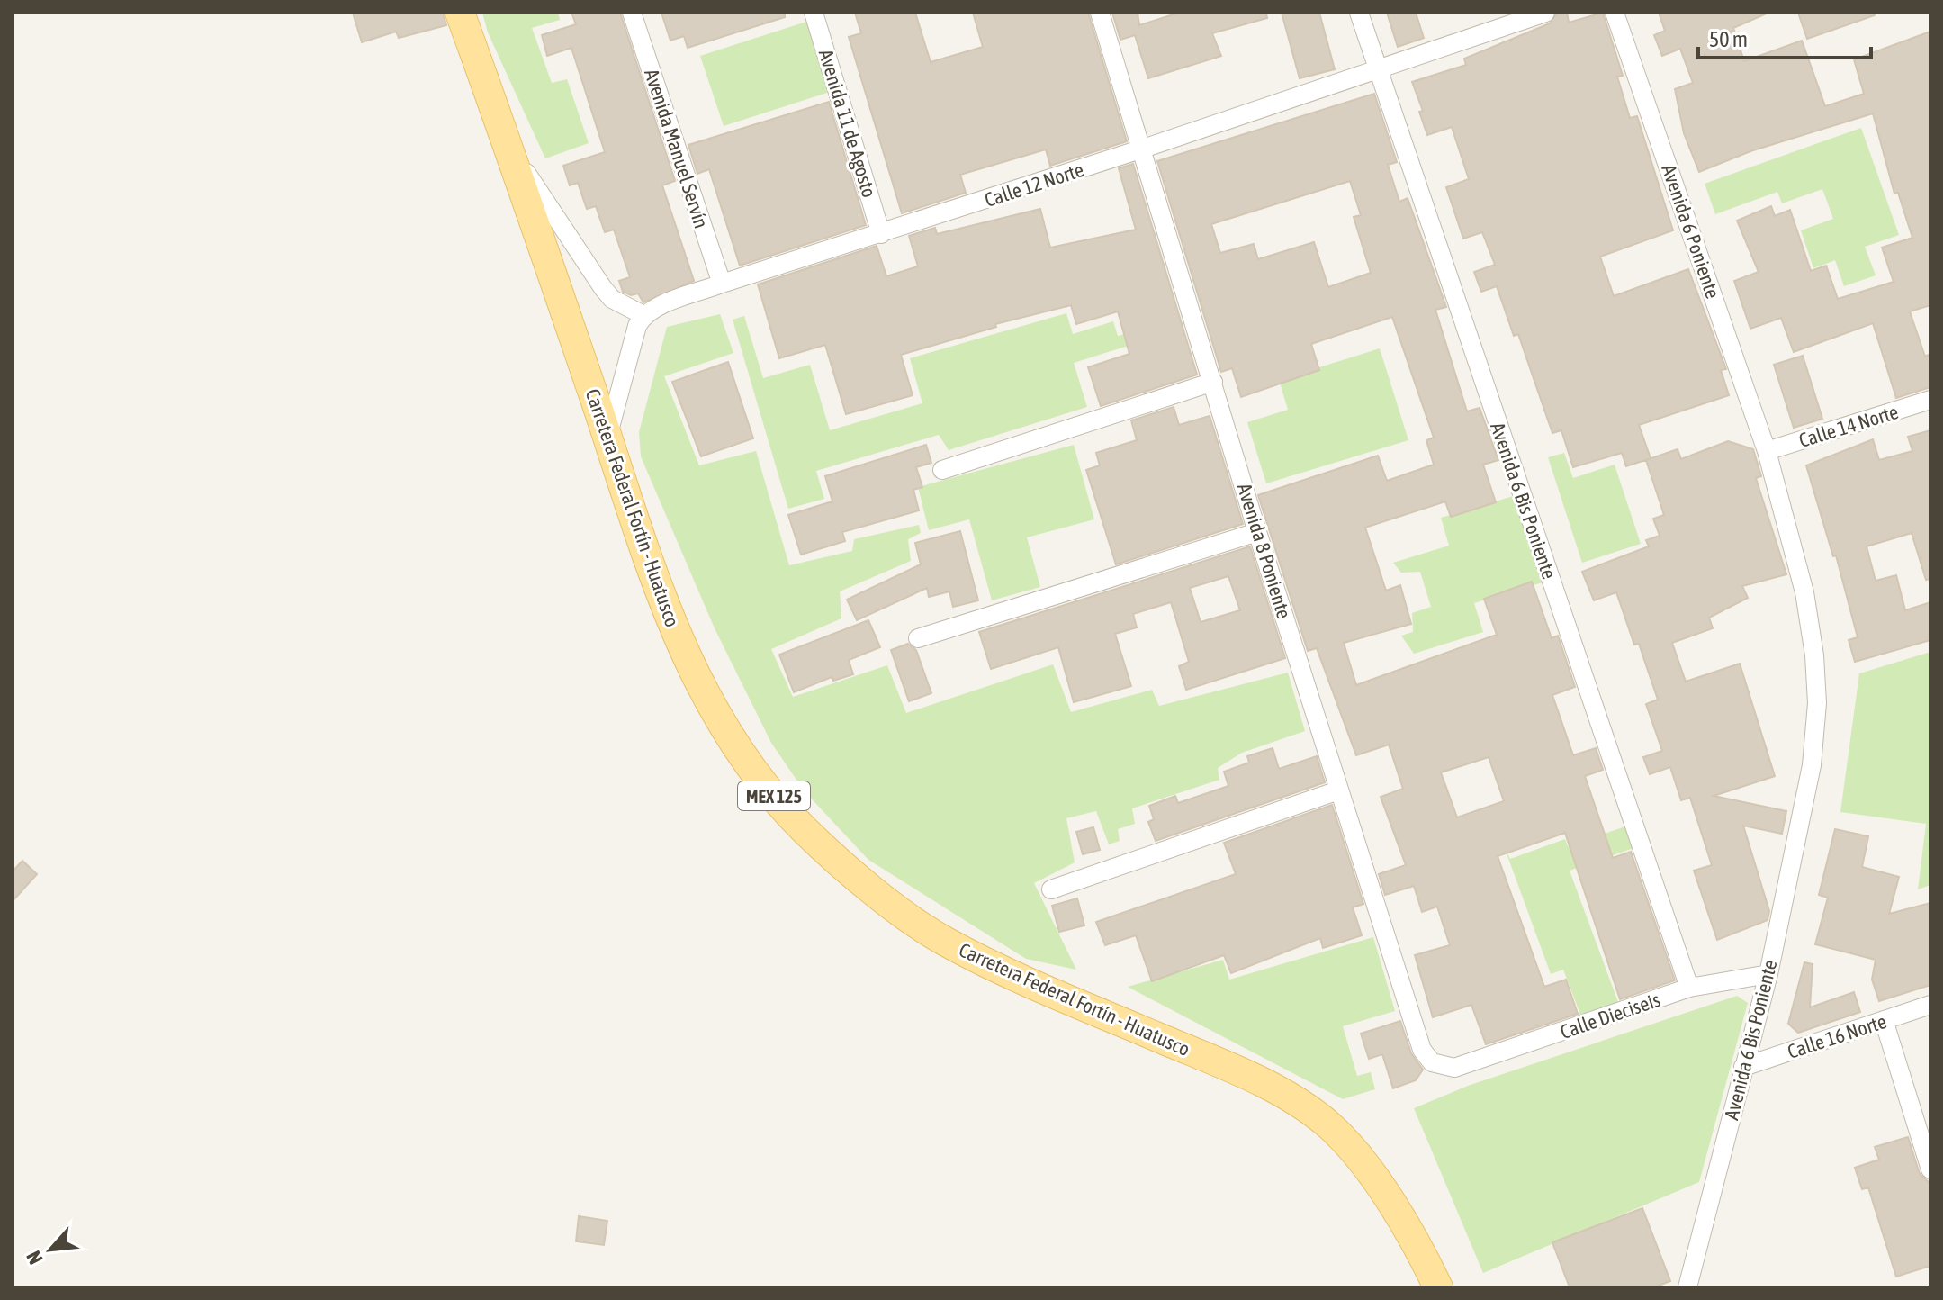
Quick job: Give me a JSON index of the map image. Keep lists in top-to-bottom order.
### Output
{
  "streets": {
    "main road": ["Carretera Federal Fortín - Huatusco", "MEX 125"],
    "street": [
      "Avenida 11 de Agosto",
      "Avenida Manuel Servín",
      "Calle 12 Norte",
      "Avenida 6 Poniente",
      "Calle 14 Norte",
      "Avenida 6 Bis Poniente",
      "Avenida 8 Poniente",
      "Calle Dieciseis",
      "Calle 16 Norte"
    ]
  },
  "crossings": [
    ["Avenida 11 de Agosto", "Calle 12 Norte"],
    ["Avenida Manuel Servín", "Calle 12 Norte"],
    ["Calle 12 Norte", "Avenida 6 Bis Poniente"],
    ["Calle 12 Norte", "Avenida 8 Poniente"],
    ["Avenida 6 Poniente", "Calle 14 Norte"],
    ["Avenida 6 Poniente", "Avenida 6 Bis Poniente"],
    ["Calle 14 Norte", "Avenida 6 Bis Poniente"],
    ["Avenida 6 Bis Poniente", "Calle Dieciseis"],
    ["Avenida 6 Bis Poniente", "Calle 16 Norte"],
    ["Avenida 8 Poniente", "Calle Dieciseis"]
  ],
  "scale_bar": "50 m",
  "north": "bottom left"
}
